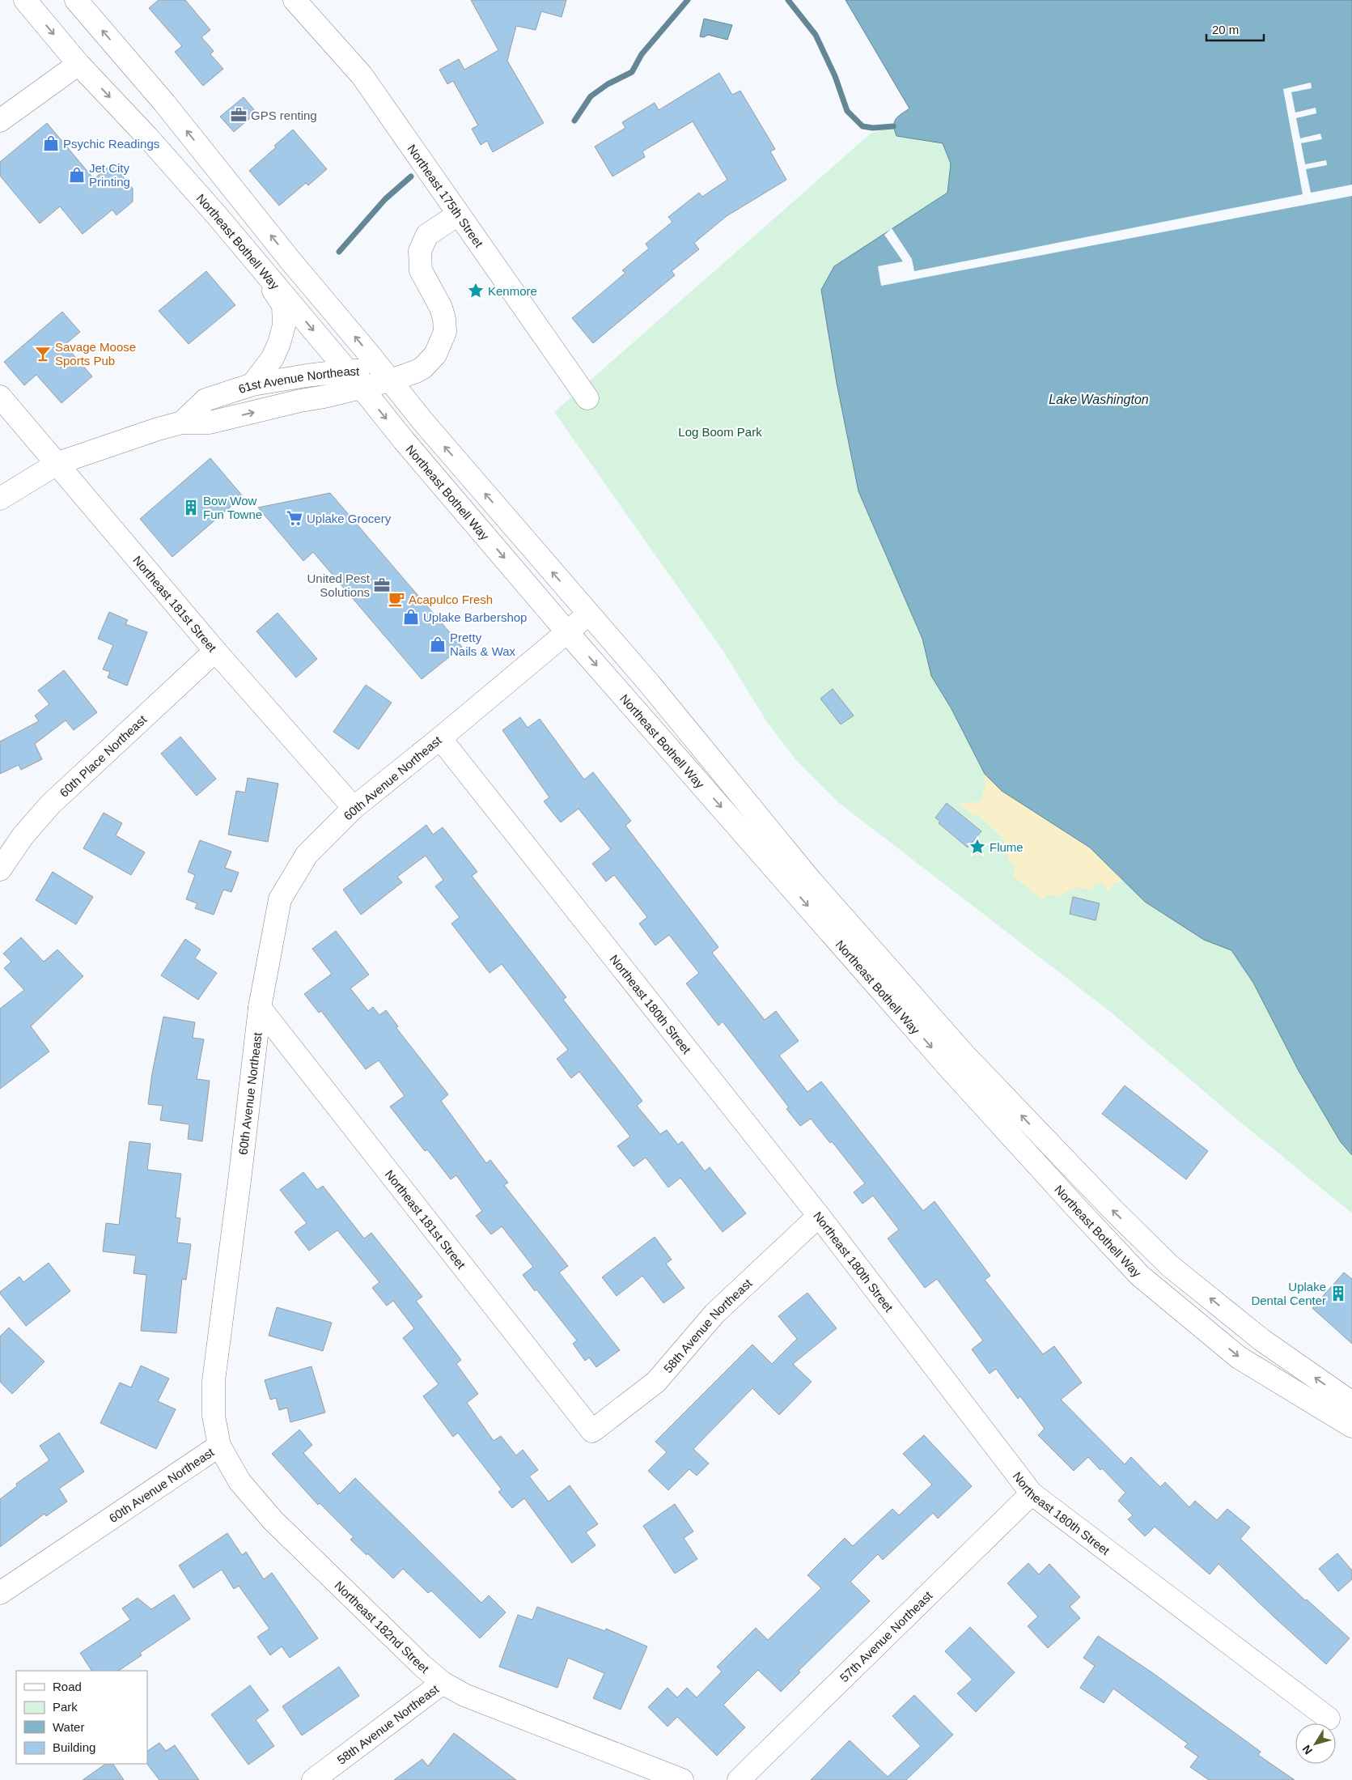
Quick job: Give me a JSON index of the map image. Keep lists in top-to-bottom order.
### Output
{
  "streets": {
    "street": [
      "Northeast 175th Street",
      "Northeast Bothell Way",
      "61st Avenue Northeast",
      "Northeast 181st Street",
      "60th Place Northeast",
      "60th Avenue Northeast",
      "Northeast 180th Street",
      "58th Avenue Northeast",
      "Northeast 182nd Street",
      "57th Avenue Northeast"
    ]
  },
  "crossings": [
    ["Northeast 175th Street", "61st Avenue Northeast"],
    ["Northeast Bothell Way", "61st Avenue Northeast"],
    ["Northeast Bothell Way", "60th Avenue Northeast"],
    ["61st Avenue Northeast", "Northeast 181st Street"],
    ["Northeast 181st Street", "60th Place Northeast"],
    ["Northeast 181st Street", "60th Avenue Northeast"],
    ["Northeast 181st Street", "58th Avenue Northeast"],
    ["60th Avenue Northeast", "Northeast 180th Street"],
    ["60th Avenue Northeast", "Northeast 182nd Street"],
    ["Northeast 180th Street", "58th Avenue Northeast"],
    ["Northeast 180th Street", "57th Avenue Northeast"],
    ["58th Avenue Northeast", "Northeast 182nd Street"]
  ],
  "water": ["Lake Washington"],
  "parks": ["Log Boom Park"],
  "places": {
    "office": ["GPS renting", "United Pest Solutions"],
    "shop": [
      "Psychic Readings",
      "Jet City Printing",
      "Uplake Barbershop",
      "Pretty Nails & Wax"
    ],
    "place": ["Kenmore", "Flume"],
    "bar": ["Savage Moose Sports Pub"],
    "building": ["Bow Wow Fun Towne", "Uplake Dental Center"],
    "supermarket": ["Uplake Grocery"],
    "cafe": ["Acapulco Fresh"]
  },
  "legend": [
    "Road",
    "Park",
    "Water",
    "Building"
  ],
  "scale_bar": "20 m",
  "north": "bottom left"
}
